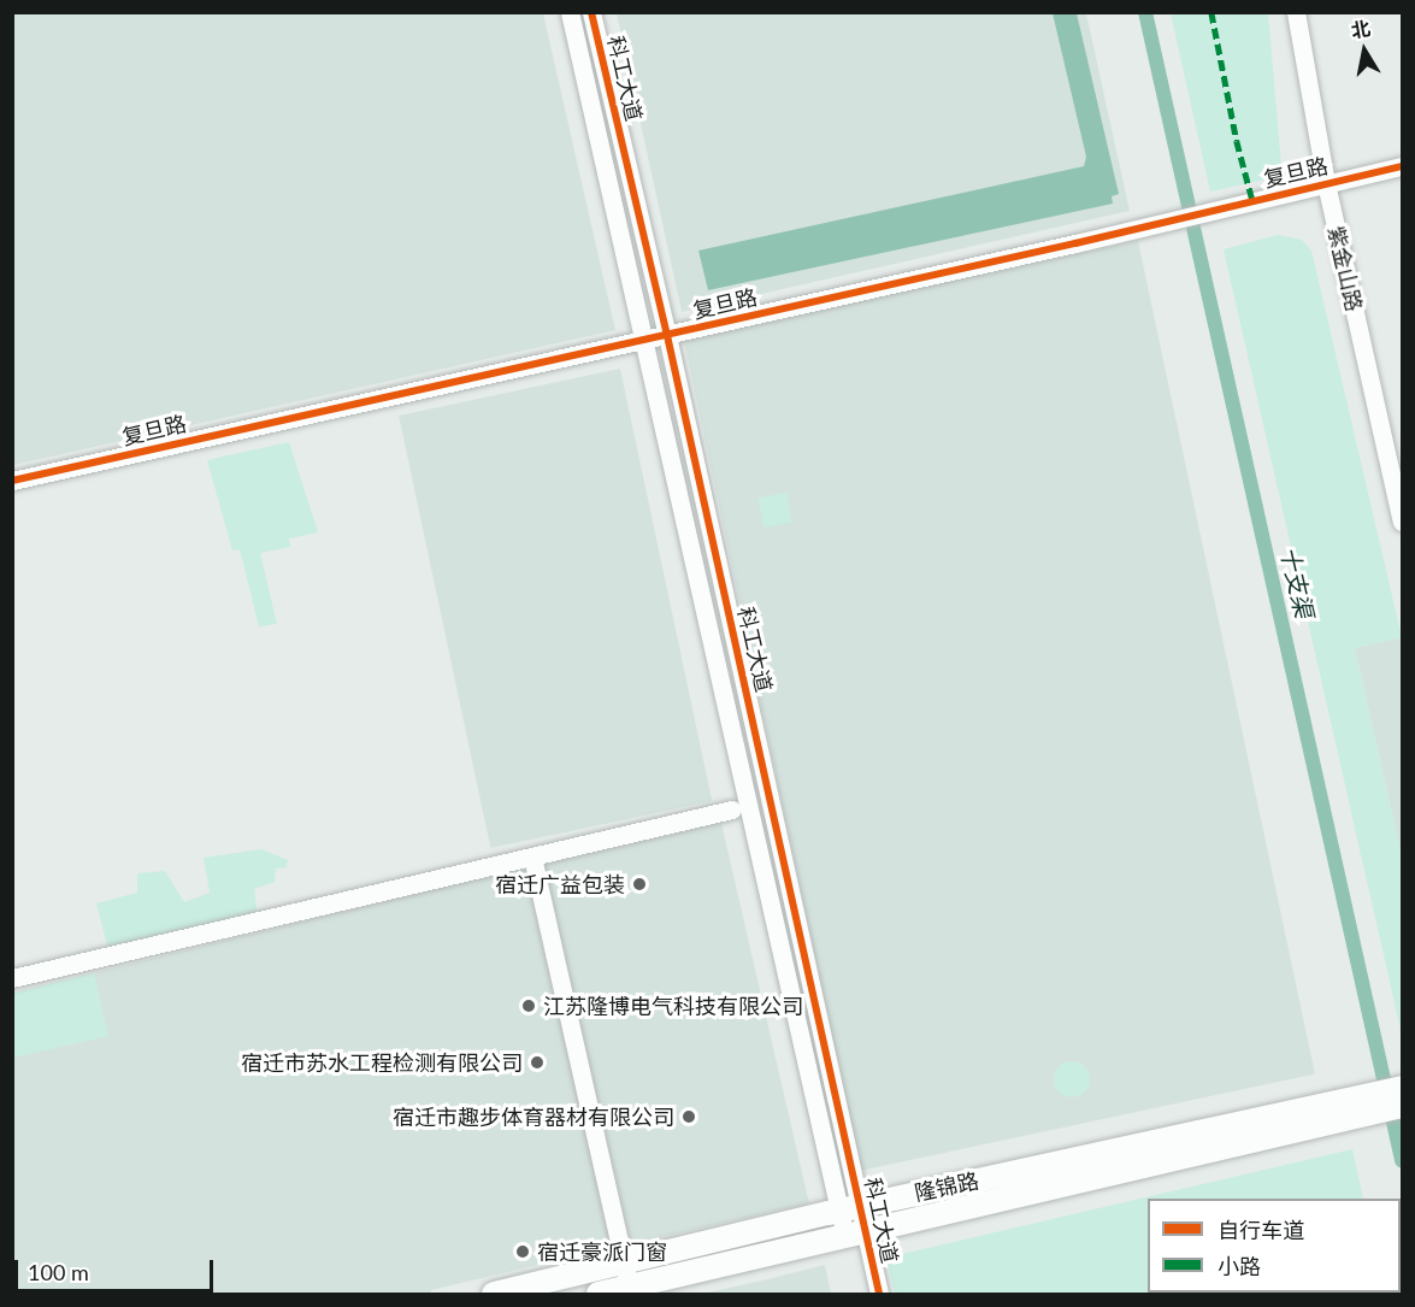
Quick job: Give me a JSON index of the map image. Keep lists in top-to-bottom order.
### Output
{
  "streets": {
    "main road": ["隆锦路"],
    "street": ["科工大道", "复旦路", "紫金山路"]
  },
  "crossings": [
    ["科工大道", "复旦路"],
    ["科工大道", "隆锦路"],
    ["复旦路", "紫金山路"]
  ],
  "water": ["十支渠"],
  "places": [
    "宿迁广益包装",
    "江苏隆博电气科技有限公司",
    "宿迁市苏水工程检测有限公司",
    "宿迁市趣步体育器材有限公司",
    "宿迁豪派门窗"
  ],
  "legend": ["自行车道", "小路"],
  "scale_bar": "100 m",
  "north": "top"
}
